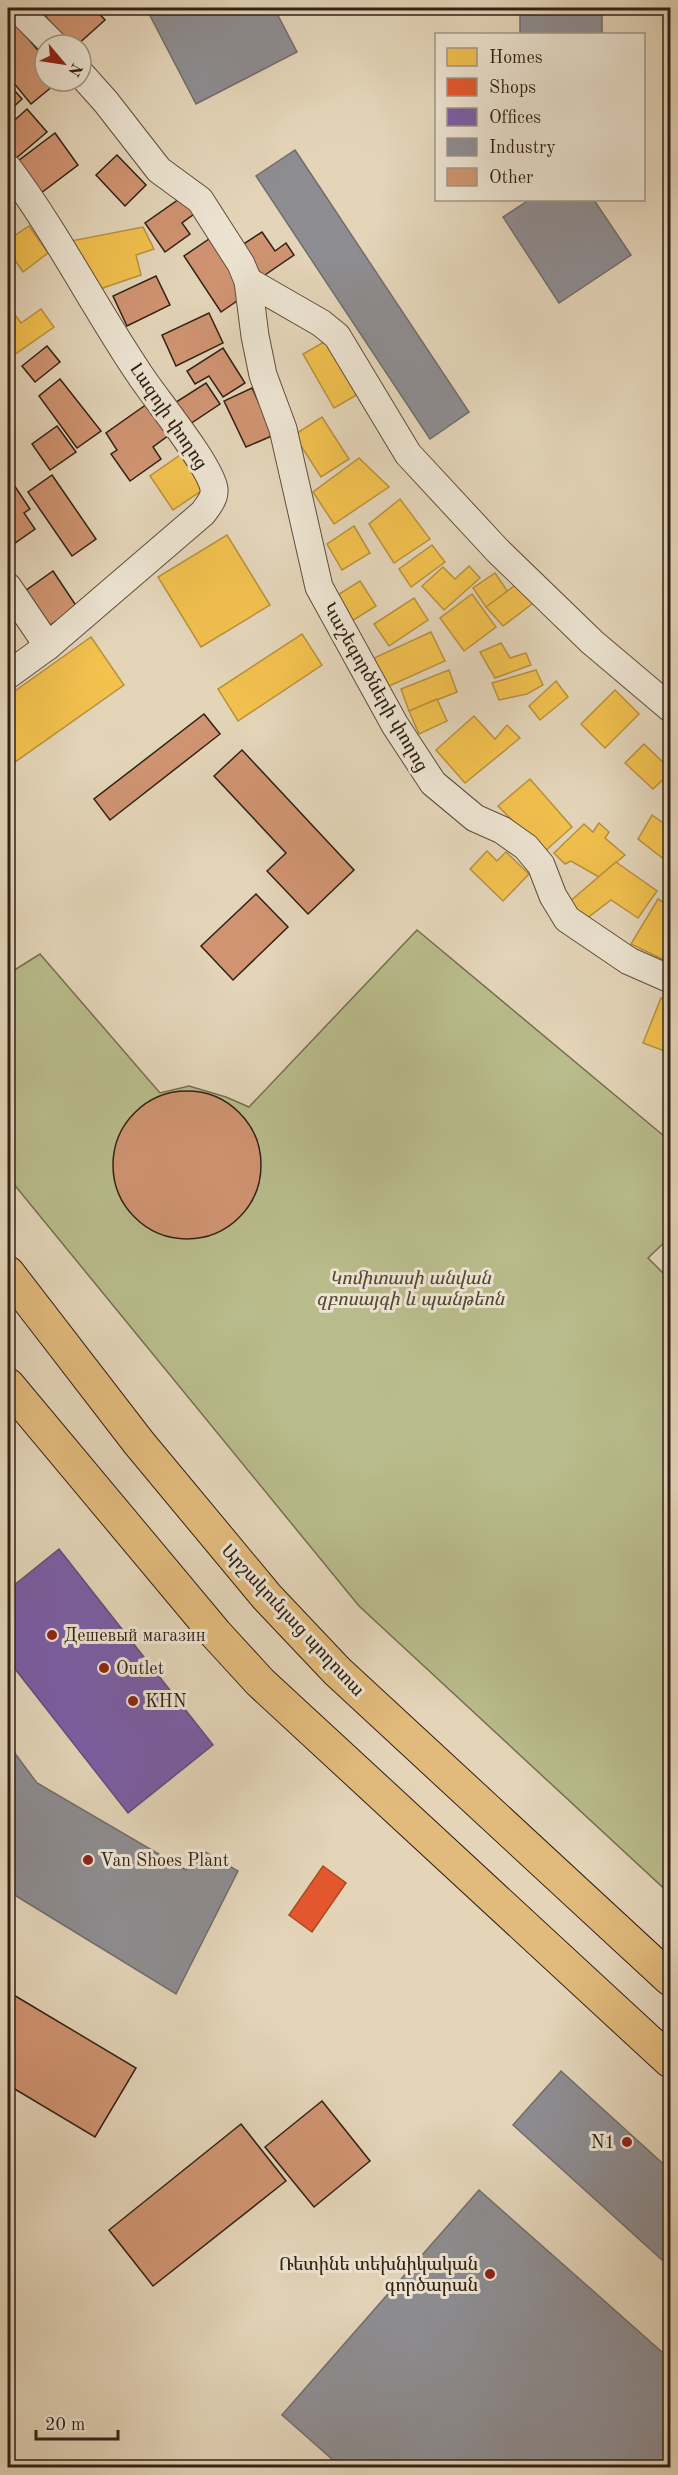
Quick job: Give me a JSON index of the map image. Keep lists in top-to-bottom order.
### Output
{
  "streets": {
    "main road": ["Արշակունյաց պողոտա"],
    "street": ["Լազոյի փողոց", "Կաշեգործների փողոց"]
  },
  "parks": ["Կոմիտասի անվան զբոսայգի և պանթեոն"],
  "places": [
    "Дешевый магазин",
    "Outlet",
    "KHN",
    "Van Shoes Plant",
    "N1",
    "Ռետինե տեխնիկական գործարան"
  ],
  "legend": [
    "Homes",
    "Shops",
    "Offices",
    "Industry",
    "Other"
  ],
  "scale_bar": "20 m",
  "north": "bottom right"
}
